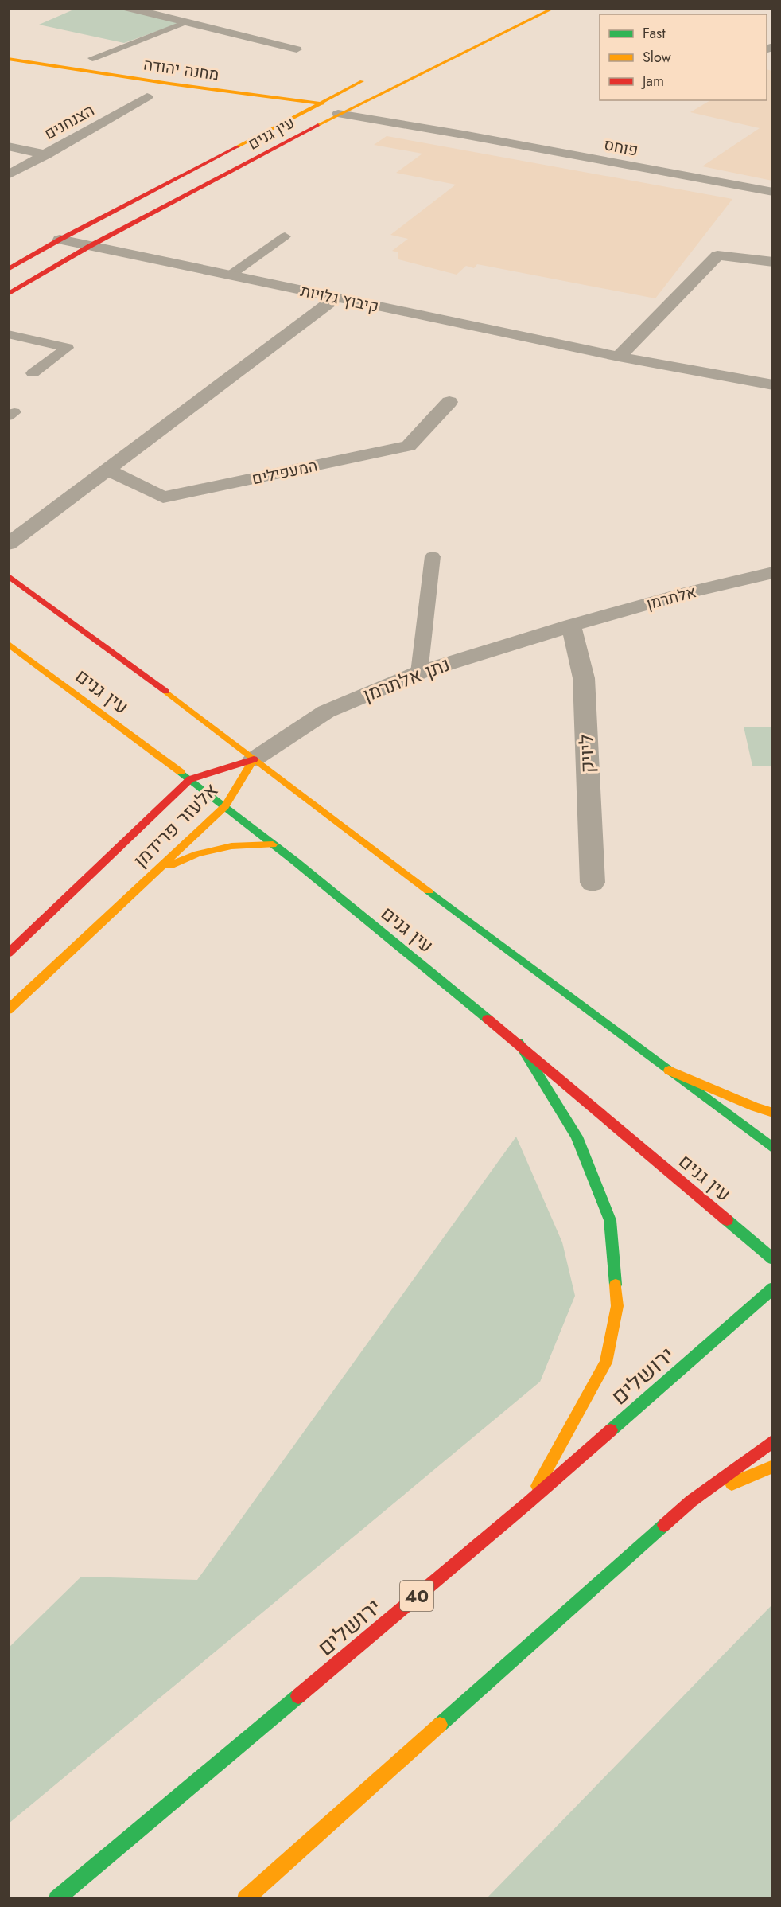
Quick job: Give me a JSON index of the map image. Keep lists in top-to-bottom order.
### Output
{
  "streets": {
    "main road": [
      "מחנה יהודה",
      "עין גנים",
      "פוחס",
      "אלעזר פרידמן",
      "ירושלים",
      "40"
    ],
    "street": [
      "הצנחנים",
      "קיבוץ גלויות",
      "המעפילים",
      "אלתרמן",
      "נתן אלתרמן",
      "ליויק"
    ]
  },
  "crossings": [
    ["מחנה יהודה", "עין גנים"],
    ["מחנה יהודה", "פוחס"],
    ["עין גנים", "פוחס"],
    ["עין גנים", "קיבוץ גלויות"],
    ["עין גנים", "נתן אלתרמן"],
    ["עין גנים", "אלעזר פרידמן"],
    ["אלתרמן", "נתן אלתרמן"],
    ["אלתרמן", "ליויק"],
    ["נתן אלתרמן", "ליויק"],
    ["נתן אלתרמן", "אלעזר פרידמן"]
  ],
  "legend": ["Fast", "Slow", "Jam"]
}
